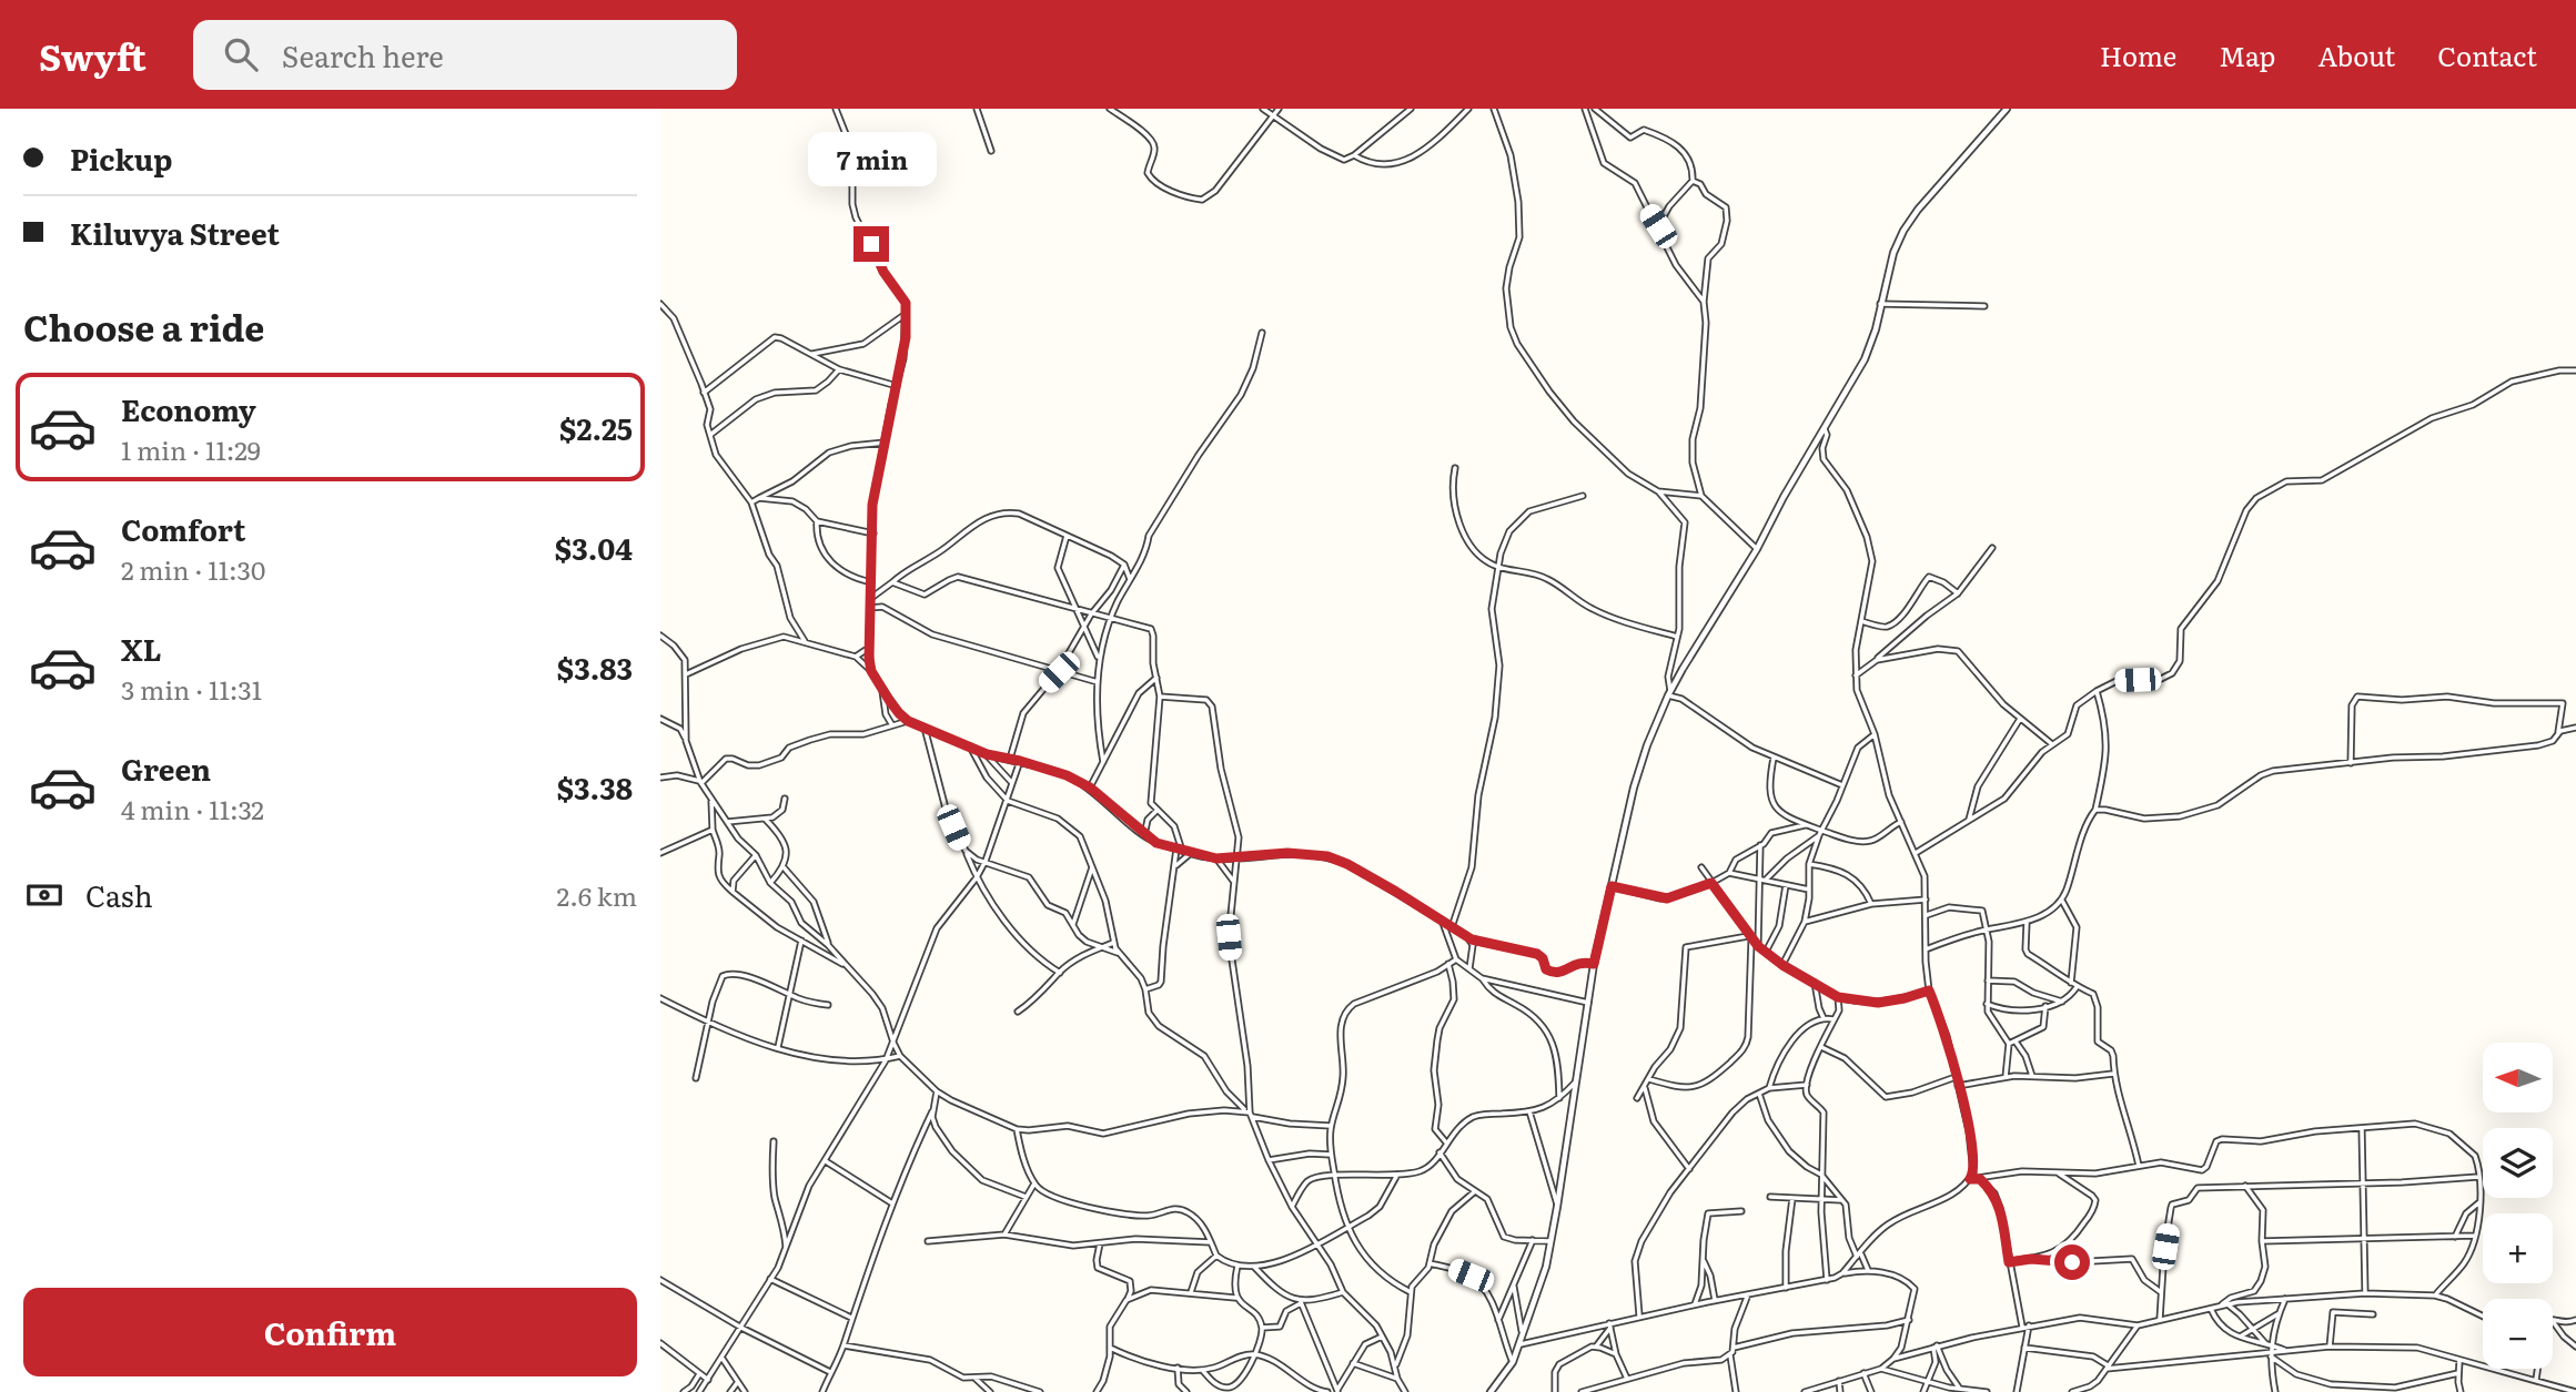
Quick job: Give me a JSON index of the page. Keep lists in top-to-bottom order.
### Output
{
  "north": "left",
  "page": {
    "header": "Swyft",
    "search": "Search here",
    "nav": [
      "Home",
      "Map",
      "About",
      "Contact"
    ],
    "banner": ["Pickup", "Kiluvya Street"],
    "bubble": "7 min",
    "heading": "Choose a ride",
    "list": [
      {
        "name": "Economy",
        "note": "1 min · 11:29",
        "value": "$2.25"
      },
      {
        "name": "Comfort",
        "note": "2 min · 11:30",
        "value": "$3.04"
      },
      {
        "name": "XL",
        "note": "3 min · 11:31",
        "value": "$3.83"
      },
      {
        "name": "Green",
        "note": "4 min · 11:32",
        "value": "$3.38"
      }
    ],
    "pay": ["Cash", "2.6 km"],
    "map_buttons": ["+", "−"],
    "buttons": "Confirm"
  }
}
